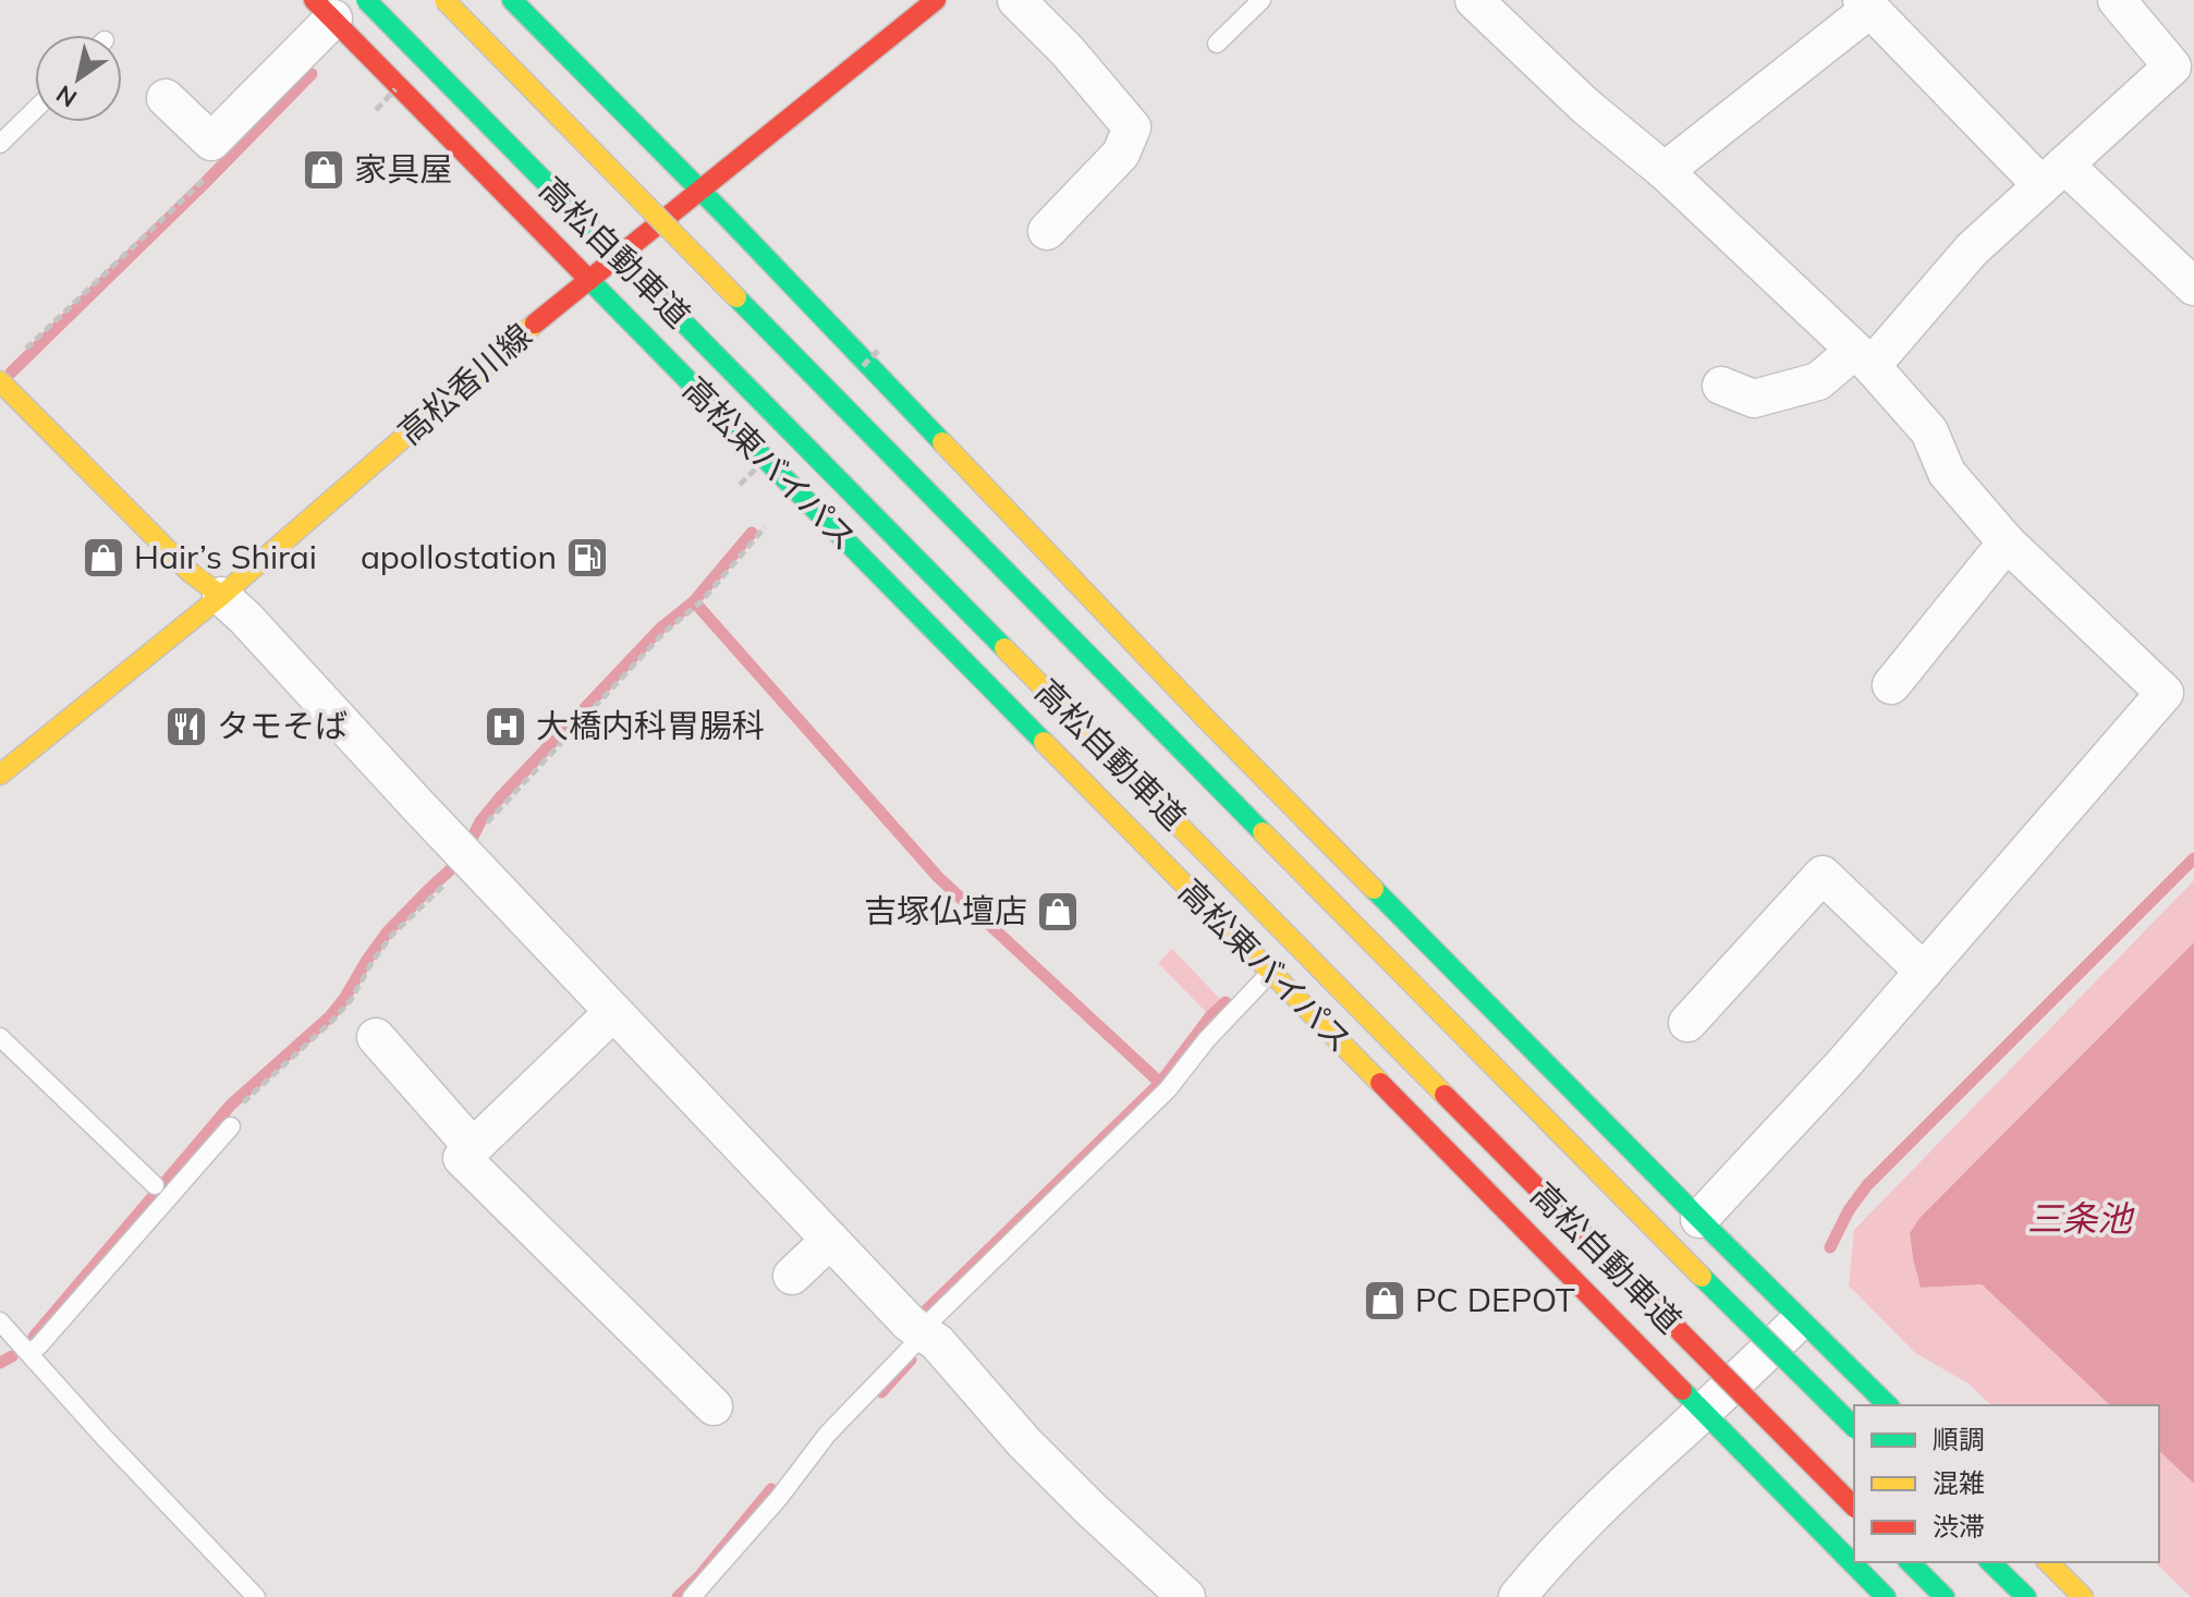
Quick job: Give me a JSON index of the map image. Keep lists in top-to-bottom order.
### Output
{
  "streets": {
    "main road": ["高松自動車道", "高松香川線", "高松東バイパス"]
  },
  "crossings": [
    ["高松香川線", "高松東バイパス"]
  ],
  "water": ["三条池"],
  "places": {
    "shop": [
      "家具屋",
      "Hair’s Shirai",
      "吉塚仏壇店",
      "PC DEPOT"
    ],
    "fuel station": ["apollostation"],
    "restaurant": ["タモそば"],
    "hospital": ["大橋内科胃腸科"]
  },
  "legend": ["順調", "混雑", "渋滞"],
  "north": "bottom left"
}
